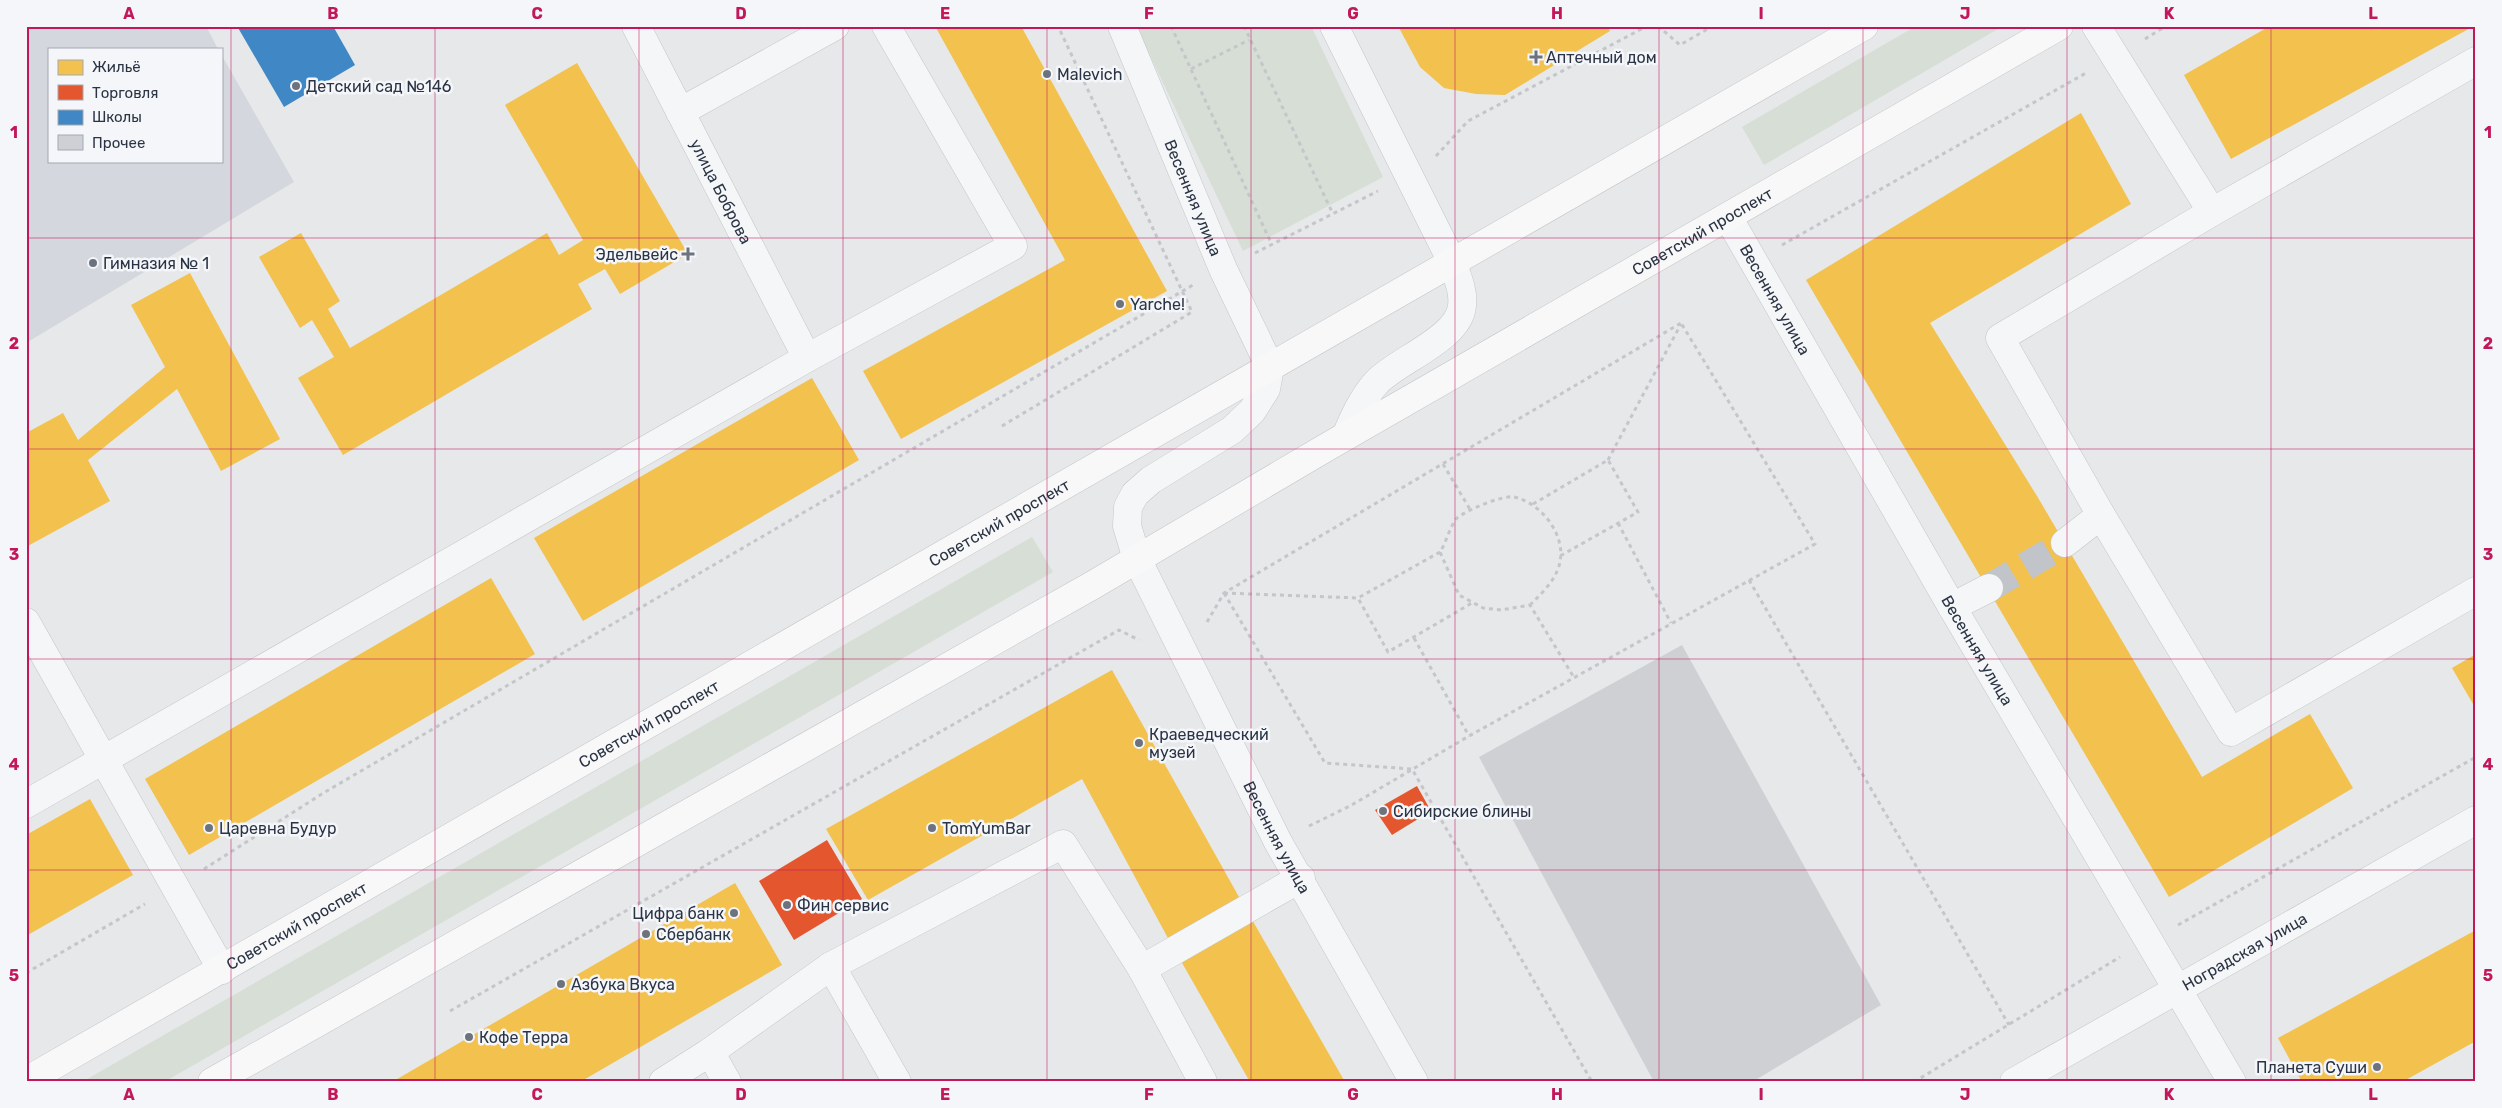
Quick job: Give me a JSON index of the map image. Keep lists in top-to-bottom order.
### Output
{
  "streets": {
    "main road": ["Советский проспект"],
    "street": ["улица Боброва", "Весенняя улица", "Ноградская улица"]
  },
  "crossings": [
    ["Весенняя улица", "Советский проспект"],
    ["Весенняя улица", "Ноградская улица"]
  ],
  "places": {
    "health": ["Аптечный дом", "Эдельвейс"],
    "other": [
      "Malevich",
      "Детский сад №146",
      "Гимназия № 1",
      "Yarche!",
      "Краеведческий музей",
      "Сибирские блины",
      "Царевна Будур",
      "TomYumBar",
      "Фин сервис",
      "Цифра банк",
      "Сбербанк",
      "Азбука Вкуса",
      "Кофе Терра",
      "Планета Суши"
    ]
  },
  "legend": [
    "Жильё",
    "Торговля",
    "Школы",
    "Прочее"
  ],
  "grid": {
    "columns": [
      "A",
      "B",
      "C",
      "D",
      "E",
      "F",
      "G",
      "H",
      "I",
      "J",
      "K",
      "L"
    ],
    "rows": [
      "1",
      "2",
      "3",
      "4",
      "5"
    ]
  }
}
